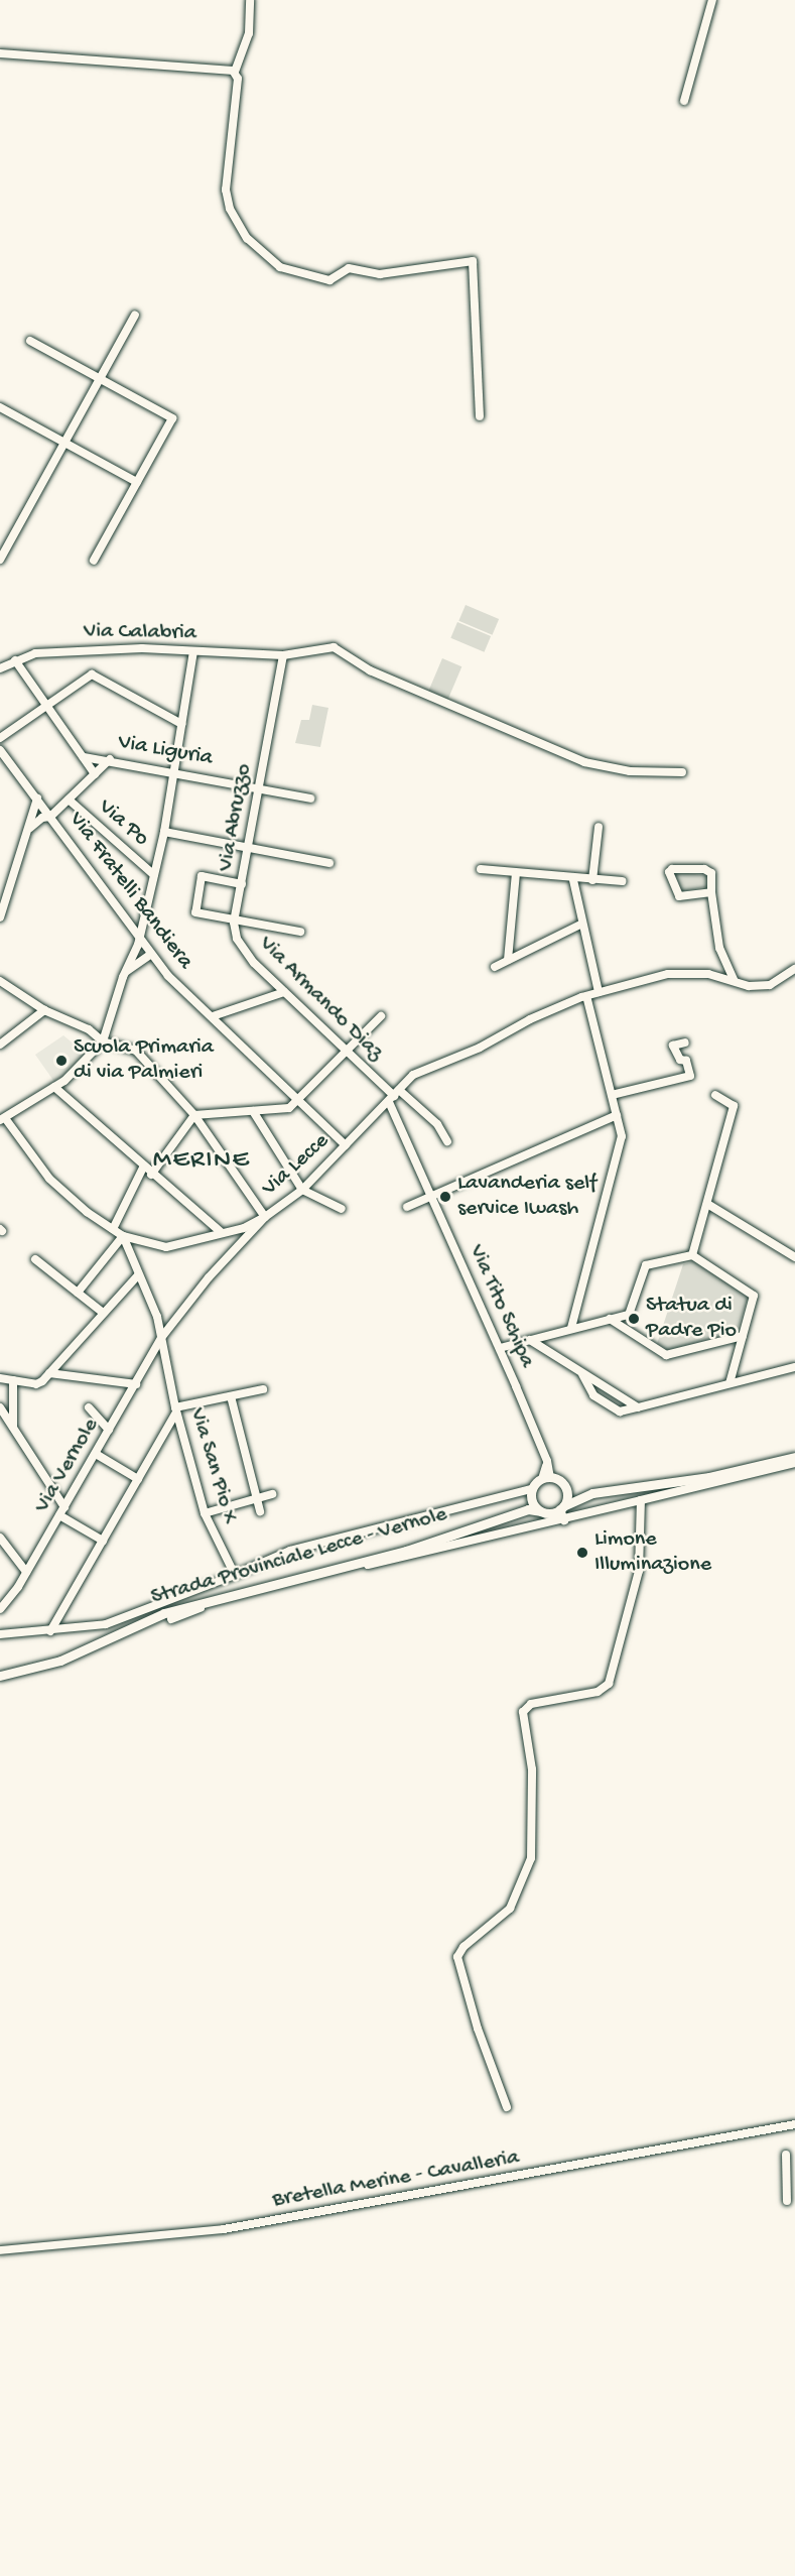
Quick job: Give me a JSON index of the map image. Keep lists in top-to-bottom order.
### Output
{
  "streets": {
    "main road": ["Strada Provinciale Lecce - Vernole"],
    "street": [
      "Via Calabria",
      "Via Liguria",
      "Via Abruzzo",
      "Via Po",
      "Via Fratelli Bandiera",
      "Via Armando Diaz",
      "Via Lecce",
      "Via Tito Schipa",
      "Via Vernole",
      "Via San Pio X",
      "Bretella Merine - Cavalleria"
    ]
  },
  "crossings": [
    ["Via Calabria", "Via Abruzzo"],
    ["Via Liguria", "Via Abruzzo"],
    ["Via Abruzzo", "Via Armando Diaz"],
    ["Via Fratelli Bandiera", "Via Lecce"],
    ["Via Armando Diaz", "Via Lecce"],
    ["Via Armando Diaz", "Via Tito Schipa"],
    ["Via Lecce", "Via Tito Schipa"],
    ["Via Lecce", "Via Vernole"],
    ["Via Tito Schipa", "Strada Provinciale Lecce - Vernole"],
    ["Via Vernole", "Via San Pio X"]
  ],
  "districts": ["MERINE"],
  "places": [
    "Scuola Primaria di via Palmieri",
    "Lavanderia self service Iwash",
    "Statua di Padre Pio",
    "Limone Illuminazione"
  ]
}
